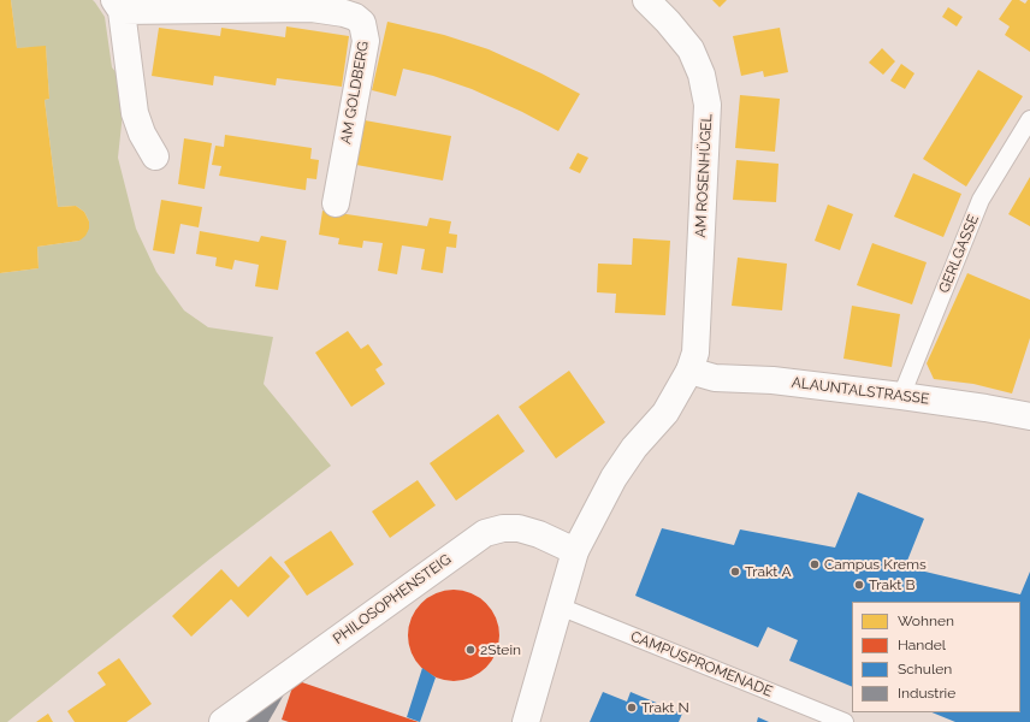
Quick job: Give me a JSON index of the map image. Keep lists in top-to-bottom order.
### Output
{
  "streets": {
    "street": [
      "AM GOLDBERG",
      "AM ROSENHÜGEL",
      "ALAUNTALSTRASSE",
      "PHILOSOPHENSTEIG"
    ],
    "lane": ["GERLGASSE", "CAMPUSPROMENADE"]
  },
  "crossings": [
    ["AM ROSENHÜGEL", "ALAUNTALSTRASSE"],
    ["AM ROSENHÜGEL", "PHILOSOPHENSTEIG"],
    ["AM ROSENHÜGEL", "CAMPUSPROMENADE"],
    ["GERLGASSE", "ALAUNTALSTRASSE"]
  ],
  "places": [
    "Campus Krems",
    "Trakt A",
    "Trakt B",
    "2Stein",
    "Trakt N"
  ],
  "legend": [
    "Wohnen",
    "Handel",
    "Schulen",
    "Industrie"
  ]
}
